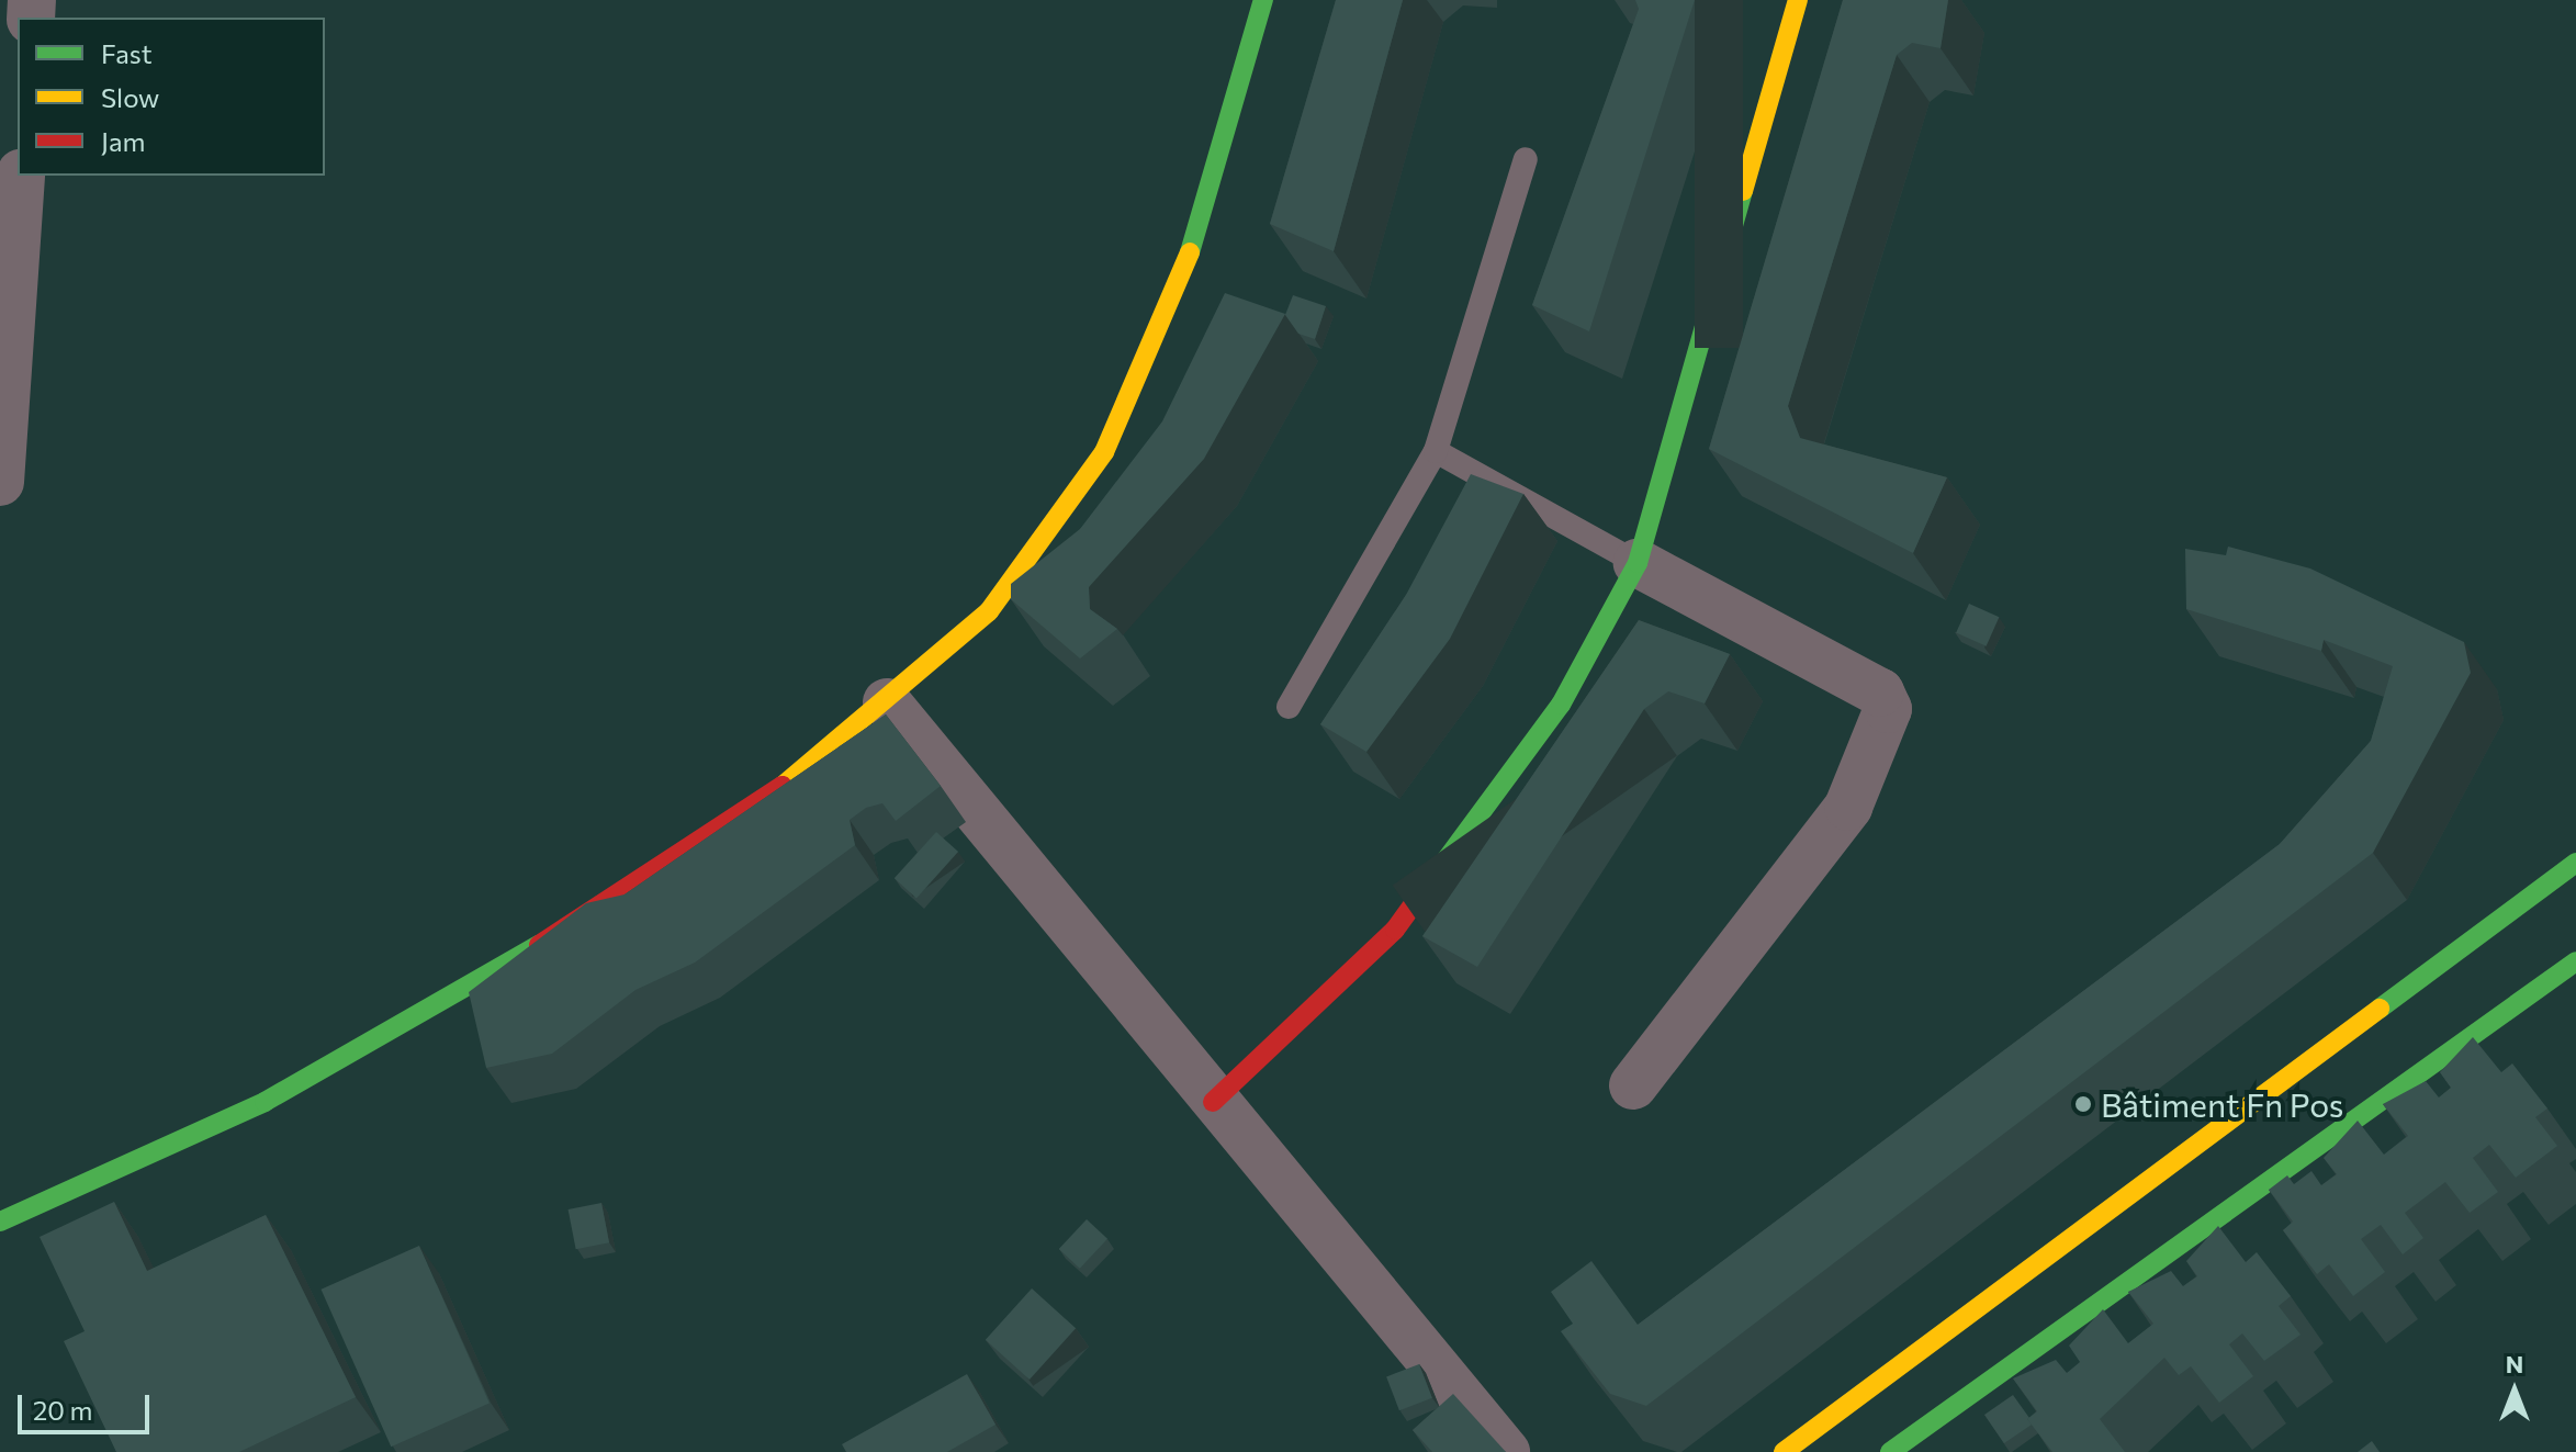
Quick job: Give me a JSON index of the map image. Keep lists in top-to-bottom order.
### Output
{
  "places": ["Bâtiment Fn Pos"],
  "legend": ["Fast", "Slow", "Jam"],
  "scale_bar": "20 m",
  "north": "top"
}
